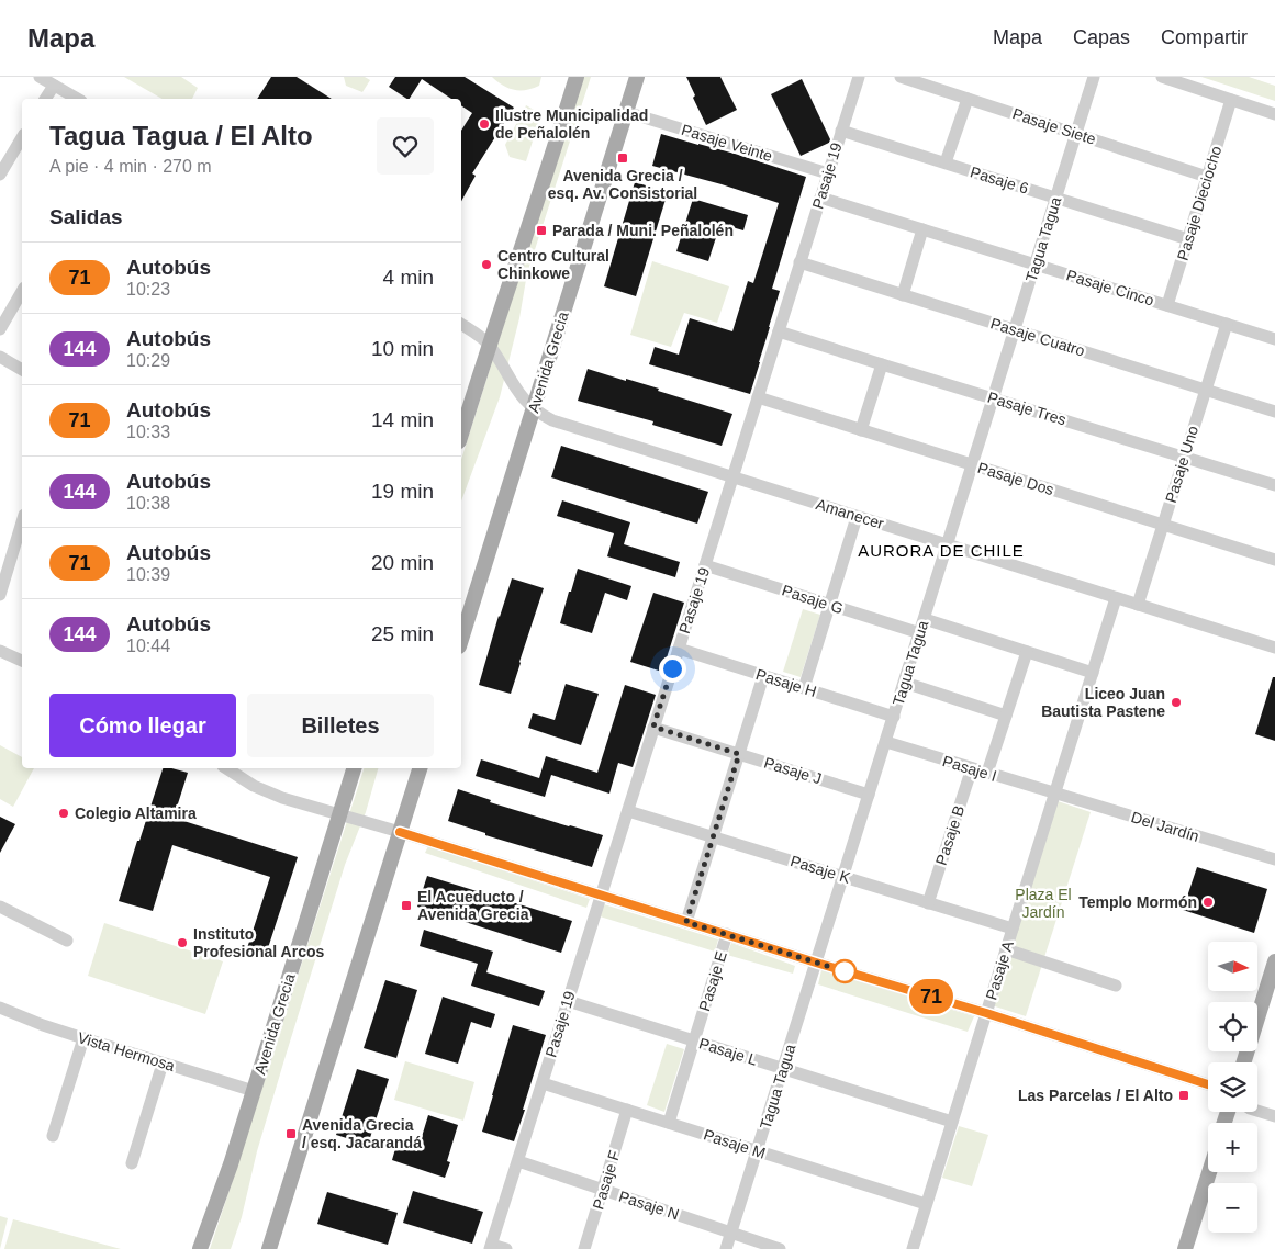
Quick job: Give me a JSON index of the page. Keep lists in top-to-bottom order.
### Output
{
  "streets": {
    "main road": ["Avenida Grecia"],
    "street": [
      "Pasaje Siete",
      "Pasaje Veinte",
      "Pasaje 19",
      "Pasaje 6",
      "Pasaje Dieciocho",
      "Tagua Tagua",
      "Pasaje Cinco",
      "Pasaje Cuatro",
      "Pasaje Tres",
      "Pasaje Uno",
      "Pasaje Dos",
      "Amanecer",
      "Pasaje G",
      "Pasaje H",
      "Pasaje I",
      "Pasaje J",
      "Del Jardín",
      "Pasaje B",
      "Pasaje K",
      "Pasaje A",
      "Pasaje E",
      "Vista Hermosa",
      "Pasaje L",
      "Pasaje M",
      "Pasaje F",
      "Pasaje N"
    ]
  },
  "crossings": [
    ["Pasaje Siete", "Pasaje Dieciocho"],
    ["Pasaje Siete", "Tagua Tagua"],
    ["Pasaje Veinte", "Pasaje 19"],
    ["Pasaje Veinte", "Avenida Grecia"],
    ["Pasaje 19", "Pasaje 6"],
    ["Pasaje 19", "Pasaje Cinco"],
    ["Pasaje 19", "Pasaje Cuatro"],
    ["Pasaje 19", "Pasaje Tres"],
    ["Pasaje 19", "Pasaje Dos"],
    ["Pasaje 19", "Amanecer"],
    ["Pasaje 19", "Pasaje G"],
    ["Pasaje 19", "Pasaje H"],
    ["Pasaje 19", "Pasaje J"],
    ["Pasaje 19", "Pasaje K"],
    ["Pasaje 19", "Pasaje L"],
    ["Pasaje 19", "Pasaje M"],
    ["Pasaje 19", "Pasaje N"],
    ["Pasaje 6", "Pasaje Dieciocho"],
    ["Pasaje 6", "Tagua Tagua"],
    ["Pasaje Dieciocho", "Pasaje Cinco"],
    ["Tagua Tagua", "Pasaje Cinco"],
    ["Tagua Tagua", "Pasaje Cuatro"],
    ["Tagua Tagua", "Pasaje Tres"],
    ["Tagua Tagua", "Pasaje Dos"],
    ["Tagua Tagua", "Amanecer"],
    ["Tagua Tagua", "Pasaje G"],
    ["Tagua Tagua", "Pasaje H"],
    ["Tagua Tagua", "Pasaje I"],
    ["Tagua Tagua", "Pasaje J"],
    ["Tagua Tagua", "Pasaje K"],
    ["Tagua Tagua", "Pasaje L"],
    ["Tagua Tagua", "Pasaje M"],
    ["Tagua Tagua", "Pasaje N"],
    ["Pasaje Cinco", "Pasaje Uno"],
    ["Pasaje Cuatro", "Pasaje Uno"],
    ["Avenida Grecia", "Amanecer"],
    ["Avenida Grecia", "Vista Hermosa"],
    ["Pasaje Tres", "Pasaje Uno"],
    ["Pasaje Uno", "Pasaje Dos"],
    ["Pasaje Uno", "Amanecer"],
    ["Amanecer", "Pasaje A"],
    ["Pasaje I", "Del Jardín"],
    ["Pasaje I", "Pasaje B"],
    ["Pasaje I", "Pasaje A"],
    ["Del Jardín", "Pasaje A"],
    ["Pasaje B", "Pasaje K"],
    ["Pasaje K", "Pasaje A"],
    ["Pasaje A", "Pasaje L"],
    ["Pasaje A", "Pasaje M"],
    ["Pasaje E", "Pasaje L"],
    ["Pasaje E", "Pasaje M"],
    ["Pasaje M", "Pasaje F"],
    ["Pasaje F", "Pasaje N"]
  ],
  "districts": ["AURORA DE CHILE"],
  "parks": ["Plaza El Jardín"],
  "places": {
    "other": [
      "Ilustre Municipalidad de Peñalolén",
      "Centro Cultural Chinkowe",
      "Liceo Juan Bautista Pastene",
      "Colegio Altamira",
      "Templo Mormón",
      "Instituto Profesional Arcos"
    ],
    "transit": [
      "Avenida Grecia / esq. Av. Consistorial",
      "Parada / Muni. Peñalolén",
      "El Acueducto / Avenida Grecia",
      "Las Parcelas / El Alto",
      "Avenida Grecia / esq. Jacarandá"
    ]
  },
  "lines": ["bus line 71"],
  "north": "right",
  "page": {
    "header": "Mapa",
    "nav": ["Mapa", "Capas", "Compartir"],
    "on_map": "71",
    "heading": [
      ["Tagua Tagua / El Alto", "A pie · 4 min · 270 m"],
      "Salidas"
    ],
    "list": [
      {
        "mark": "71",
        "name": "Autobús",
        "note": "10:23",
        "value": "4 min"
      },
      {
        "mark": "144",
        "name": "Autobús",
        "note": "10:29",
        "value": "10 min"
      },
      {
        "mark": "71",
        "name": "Autobús",
        "note": "10:33",
        "value": "14 min"
      },
      {
        "mark": "144",
        "name": "Autobús",
        "note": "10:38",
        "value": "19 min"
      },
      {
        "mark": "71",
        "name": "Autobús",
        "note": "10:39",
        "value": "20 min"
      },
      {
        "mark": "144",
        "name": "Autobús",
        "note": "10:44",
        "value": "25 min"
      }
    ],
    "buttons": ["Cómo llegar", "Billetes"],
    "map_buttons": ["+", "−"]
  }
}
